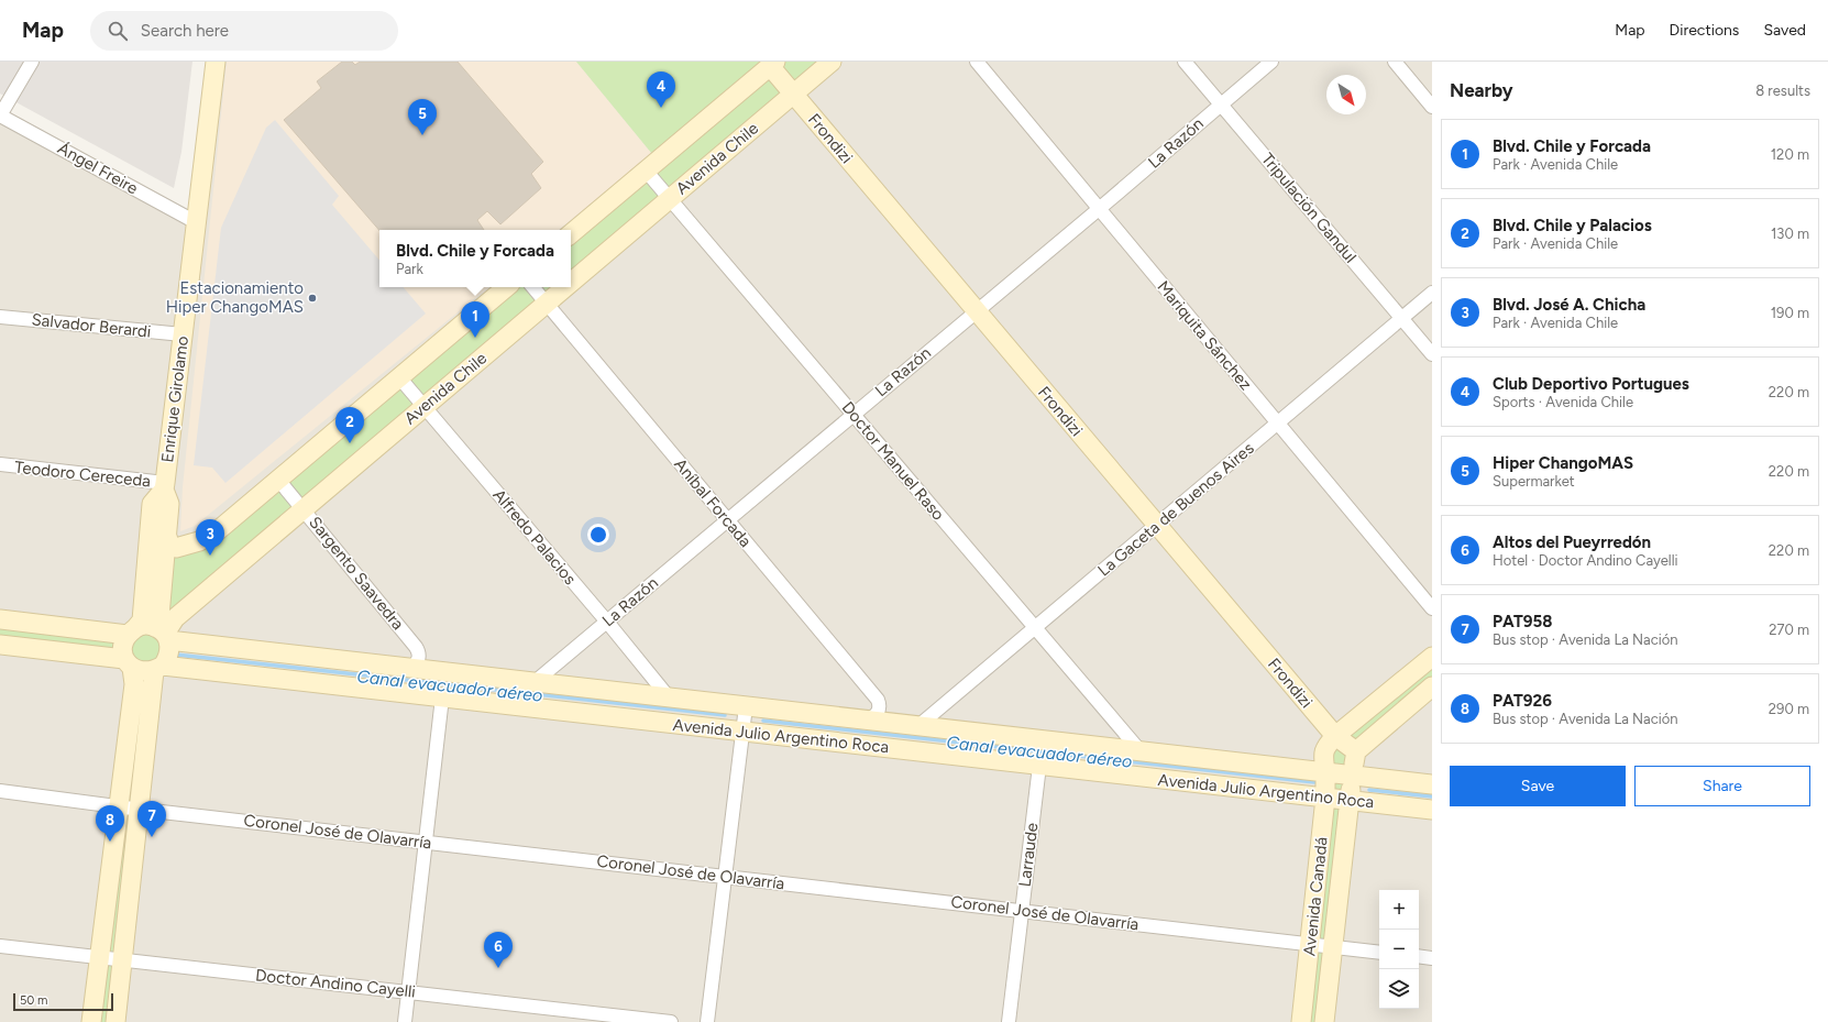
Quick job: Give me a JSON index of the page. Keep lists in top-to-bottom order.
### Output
{
  "streets": {
    "main road": [
      "Frondizi",
      "Avenida Chile",
      "Enrique Girolamo",
      "Avenida Julio Argentino Roca",
      "Avenida Canadá"
    ],
    "street": [
      "La Razón",
      "Ángel Freire",
      "Tripulación Gandul",
      "Salvador Berardi",
      "Mariquita Sánchez",
      "Doctor Manuel Raso",
      "Teodoro Cereceda",
      "Aníbal Forcada",
      "La Gaceta de Buenos Aires",
      "Alfredo Palacios",
      "Sargento Saavedra",
      "Coronel José de Olavarría",
      "Larraude",
      "Doctor Andino Cayelli"
    ]
  },
  "crossings": [
    ["Frondizi", "La Razón"],
    ["Frondizi", "Avenida Chile"],
    ["Frondizi", "La Gaceta de Buenos Aires"],
    ["Frondizi", "Avenida Canadá"],
    ["La Razón", "Tripulación Gandul"],
    ["La Razón", "Mariquita Sánchez"],
    ["La Razón", "Doctor Manuel Raso"],
    ["La Razón", "Aníbal Forcada"],
    ["La Razón", "Alfredo Palacios"],
    ["La Razón", "Avenida Julio Argentino Roca"],
    ["Avenida Chile", "Enrique Girolamo"],
    ["Avenida Chile", "Doctor Manuel Raso"],
    ["Avenida Chile", "Aníbal Forcada"],
    ["Avenida Chile", "Alfredo Palacios"],
    ["Avenida Chile", "Sargento Saavedra"],
    ["Avenida Chile", "Avenida Julio Argentino Roca"],
    ["Ángel Freire", "Enrique Girolamo"],
    ["Tripulación Gandul", "La Gaceta de Buenos Aires"],
    ["Salvador Berardi", "Enrique Girolamo"],
    ["Mariquita Sánchez", "La Gaceta de Buenos Aires"],
    ["Enrique Girolamo", "Teodoro Cereceda"],
    ["Enrique Girolamo", "Avenida Julio Argentino Roca"],
    ["Doctor Manuel Raso", "La Gaceta de Buenos Aires"],
    ["Doctor Manuel Raso", "Avenida Julio Argentino Roca"],
    ["Aníbal Forcada", "Avenida Julio Argentino Roca"],
    ["La Gaceta de Buenos Aires", "Avenida Julio Argentino Roca"],
    ["Alfredo Palacios", "Avenida Julio Argentino Roca"],
    ["Sargento Saavedra", "Avenida Julio Argentino Roca"],
    ["Avenida Julio Argentino Roca", "Larraude"],
    ["Avenida Julio Argentino Roca", "Avenida Canadá"],
    ["Coronel José de Olavarría", "Larraude"],
    ["Coronel José de Olavarría", "Avenida Canadá"]
  ],
  "water": ["Canal evacuador aéreo"],
  "places": ["Estacionamiento Hiper ChangoMAS"],
  "scale_bar": "50 m",
  "north": "bottom right",
  "page": {
    "header": "Map",
    "search": "Search here",
    "nav": ["Map", "Directions", "Saved"],
    "heading": ["Nearby", "8 results"],
    "pins": [
      "4",
      "5",
      "1",
      "2",
      "3",
      "7",
      "8",
      "6"
    ],
    "list": [
      {
        "mark": "1",
        "name": "Blvd. Chile y Forcada",
        "note": "Park · Avenida Chile",
        "value": "120 m"
      },
      {
        "mark": "2",
        "name": "Blvd. Chile y Palacios",
        "note": "Park · Avenida Chile",
        "value": "130 m"
      },
      {
        "mark": "3",
        "name": "Blvd. José A. Chicha",
        "note": "Park · Avenida Chile",
        "value": "190 m"
      },
      {
        "mark": "4",
        "name": "Club Deportivo Portugues",
        "note": "Sports · Avenida Chile",
        "value": "220 m"
      },
      {
        "mark": "5",
        "name": "Hiper ChangoMAS",
        "note": "Supermarket",
        "value": "220 m"
      },
      {
        "mark": "6",
        "name": "Altos del Pueyrredón",
        "note": "Hotel · Doctor Andino Cayelli",
        "value": "220 m"
      },
      {
        "mark": "7",
        "name": "PAT958",
        "note": "Bus stop · Avenida La Nación",
        "value": "270 m"
      },
      {
        "mark": "8",
        "name": "PAT926",
        "note": "Bus stop · Avenida La Nación",
        "value": "290 m"
      }
    ],
    "popup": ["Blvd. Chile y Forcada", "Park"],
    "buttons": ["Save", "Share"],
    "map_buttons": ["+", "−"],
    "scale": "50 m"
  }
}
